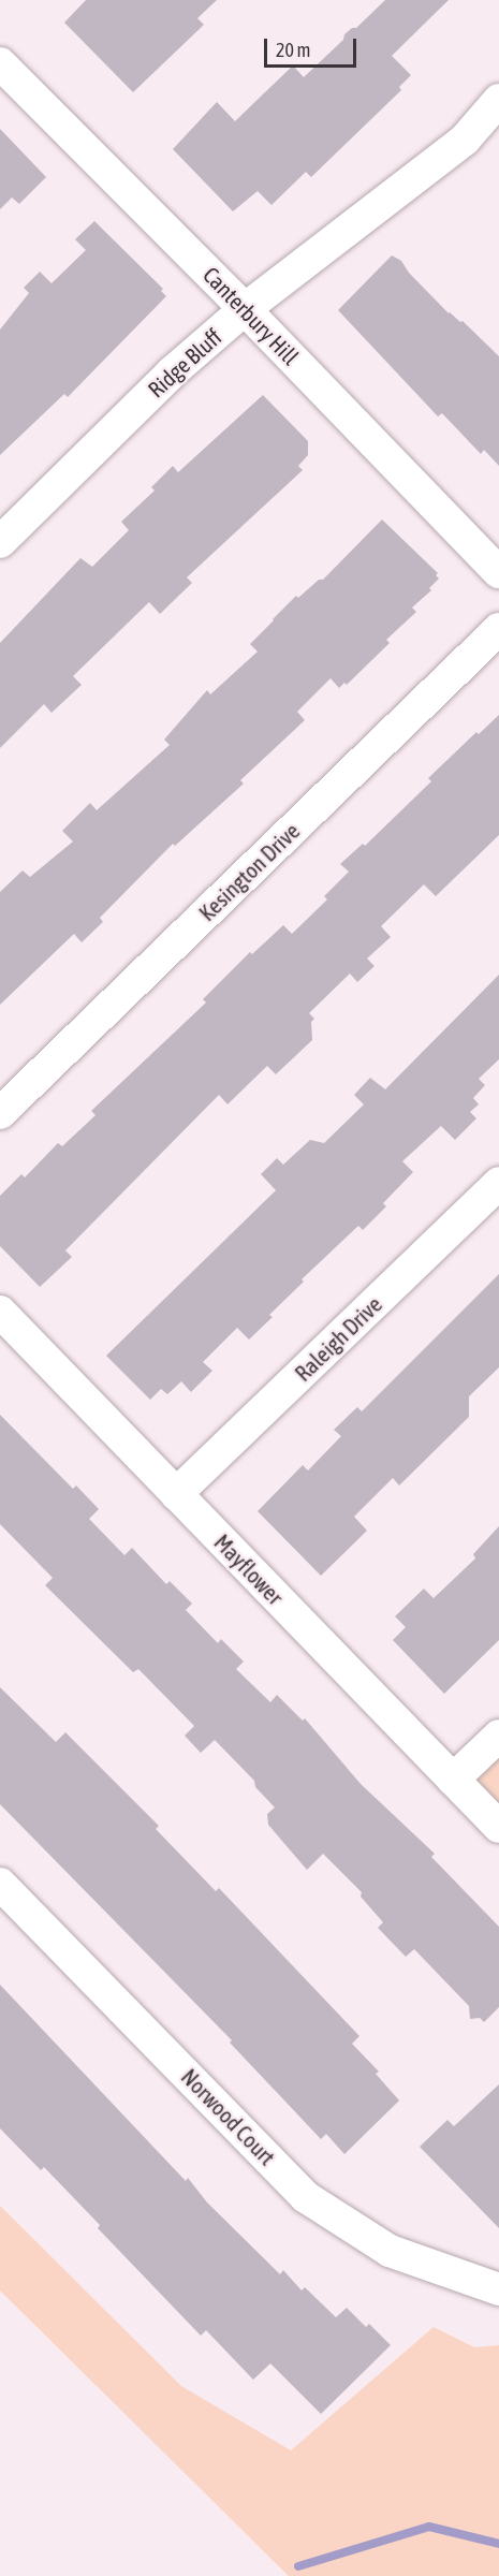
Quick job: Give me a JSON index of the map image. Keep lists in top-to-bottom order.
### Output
{
  "streets": {
    "street": [
      "Canterbury Hill",
      "Ridge Bluff",
      "Kesington Drive",
      "Raleigh Drive",
      "Mayflower",
      "Norwood Court"
    ]
  },
  "crossings": [
    ["Canterbury Hill", "Ridge Bluff"],
    ["Raleigh Drive", "Mayflower"]
  ],
  "scale_bar": "20 m"
}
